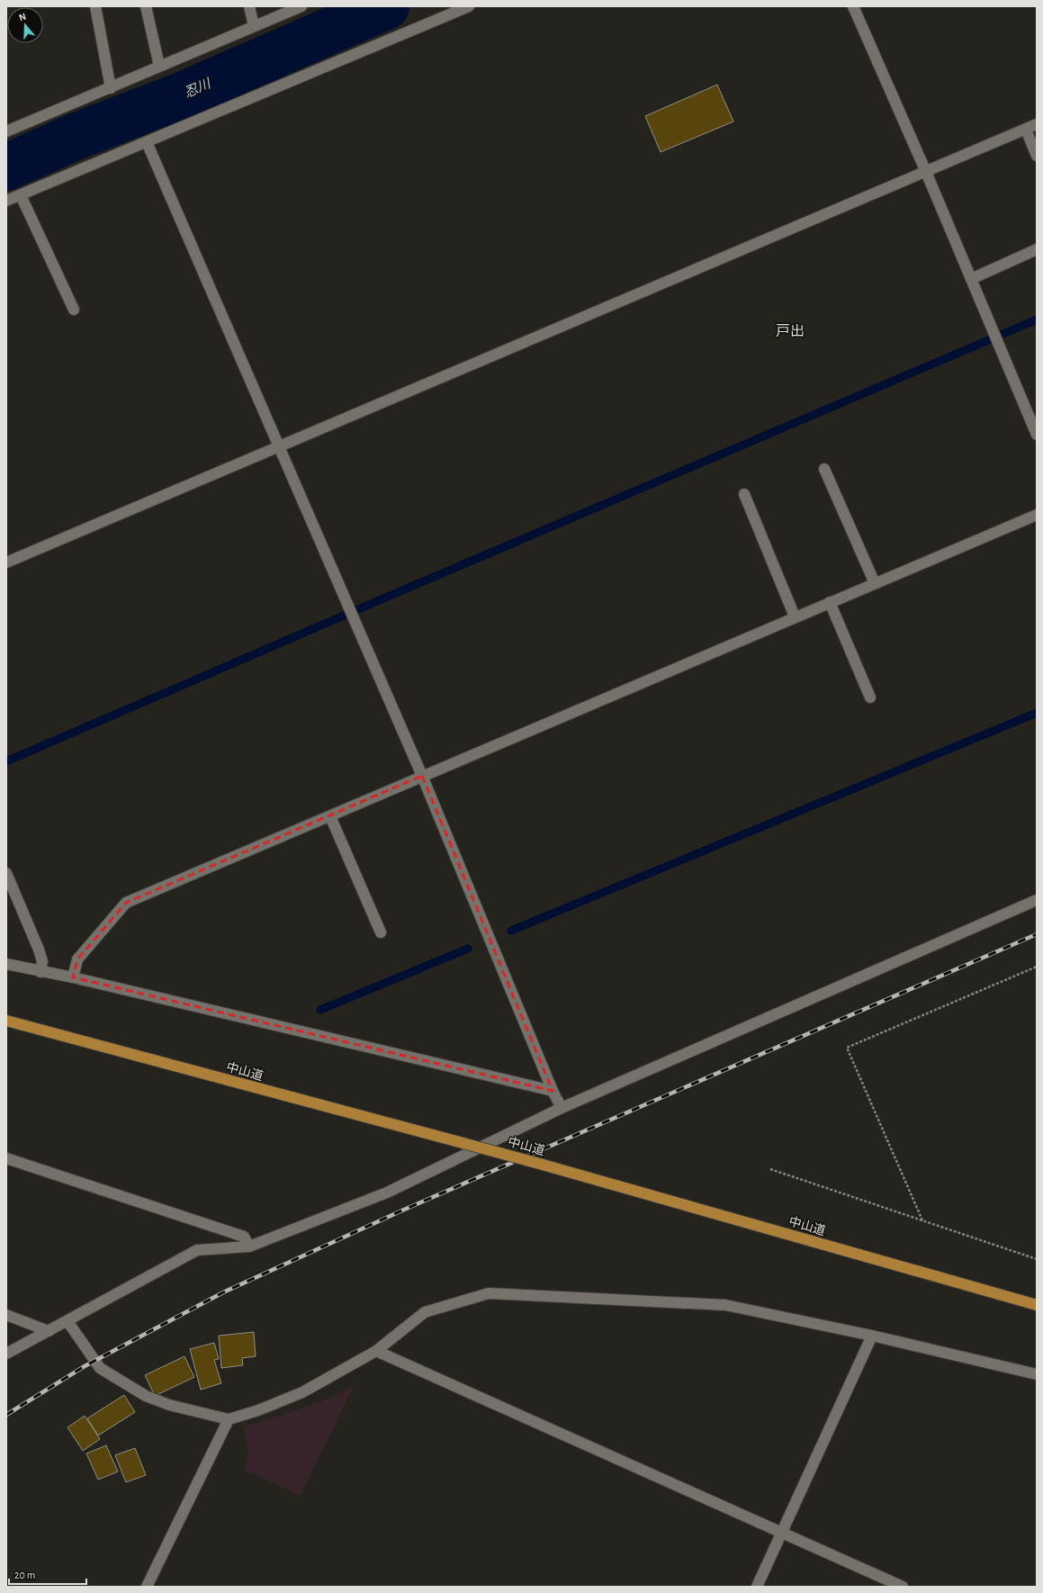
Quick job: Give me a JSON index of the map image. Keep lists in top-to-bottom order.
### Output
{
  "streets": {
    "highway": ["中山道"]
  },
  "districts": ["戸出"],
  "water": ["忍川"],
  "scale_bar": "20 m",
  "north": "top"
}
